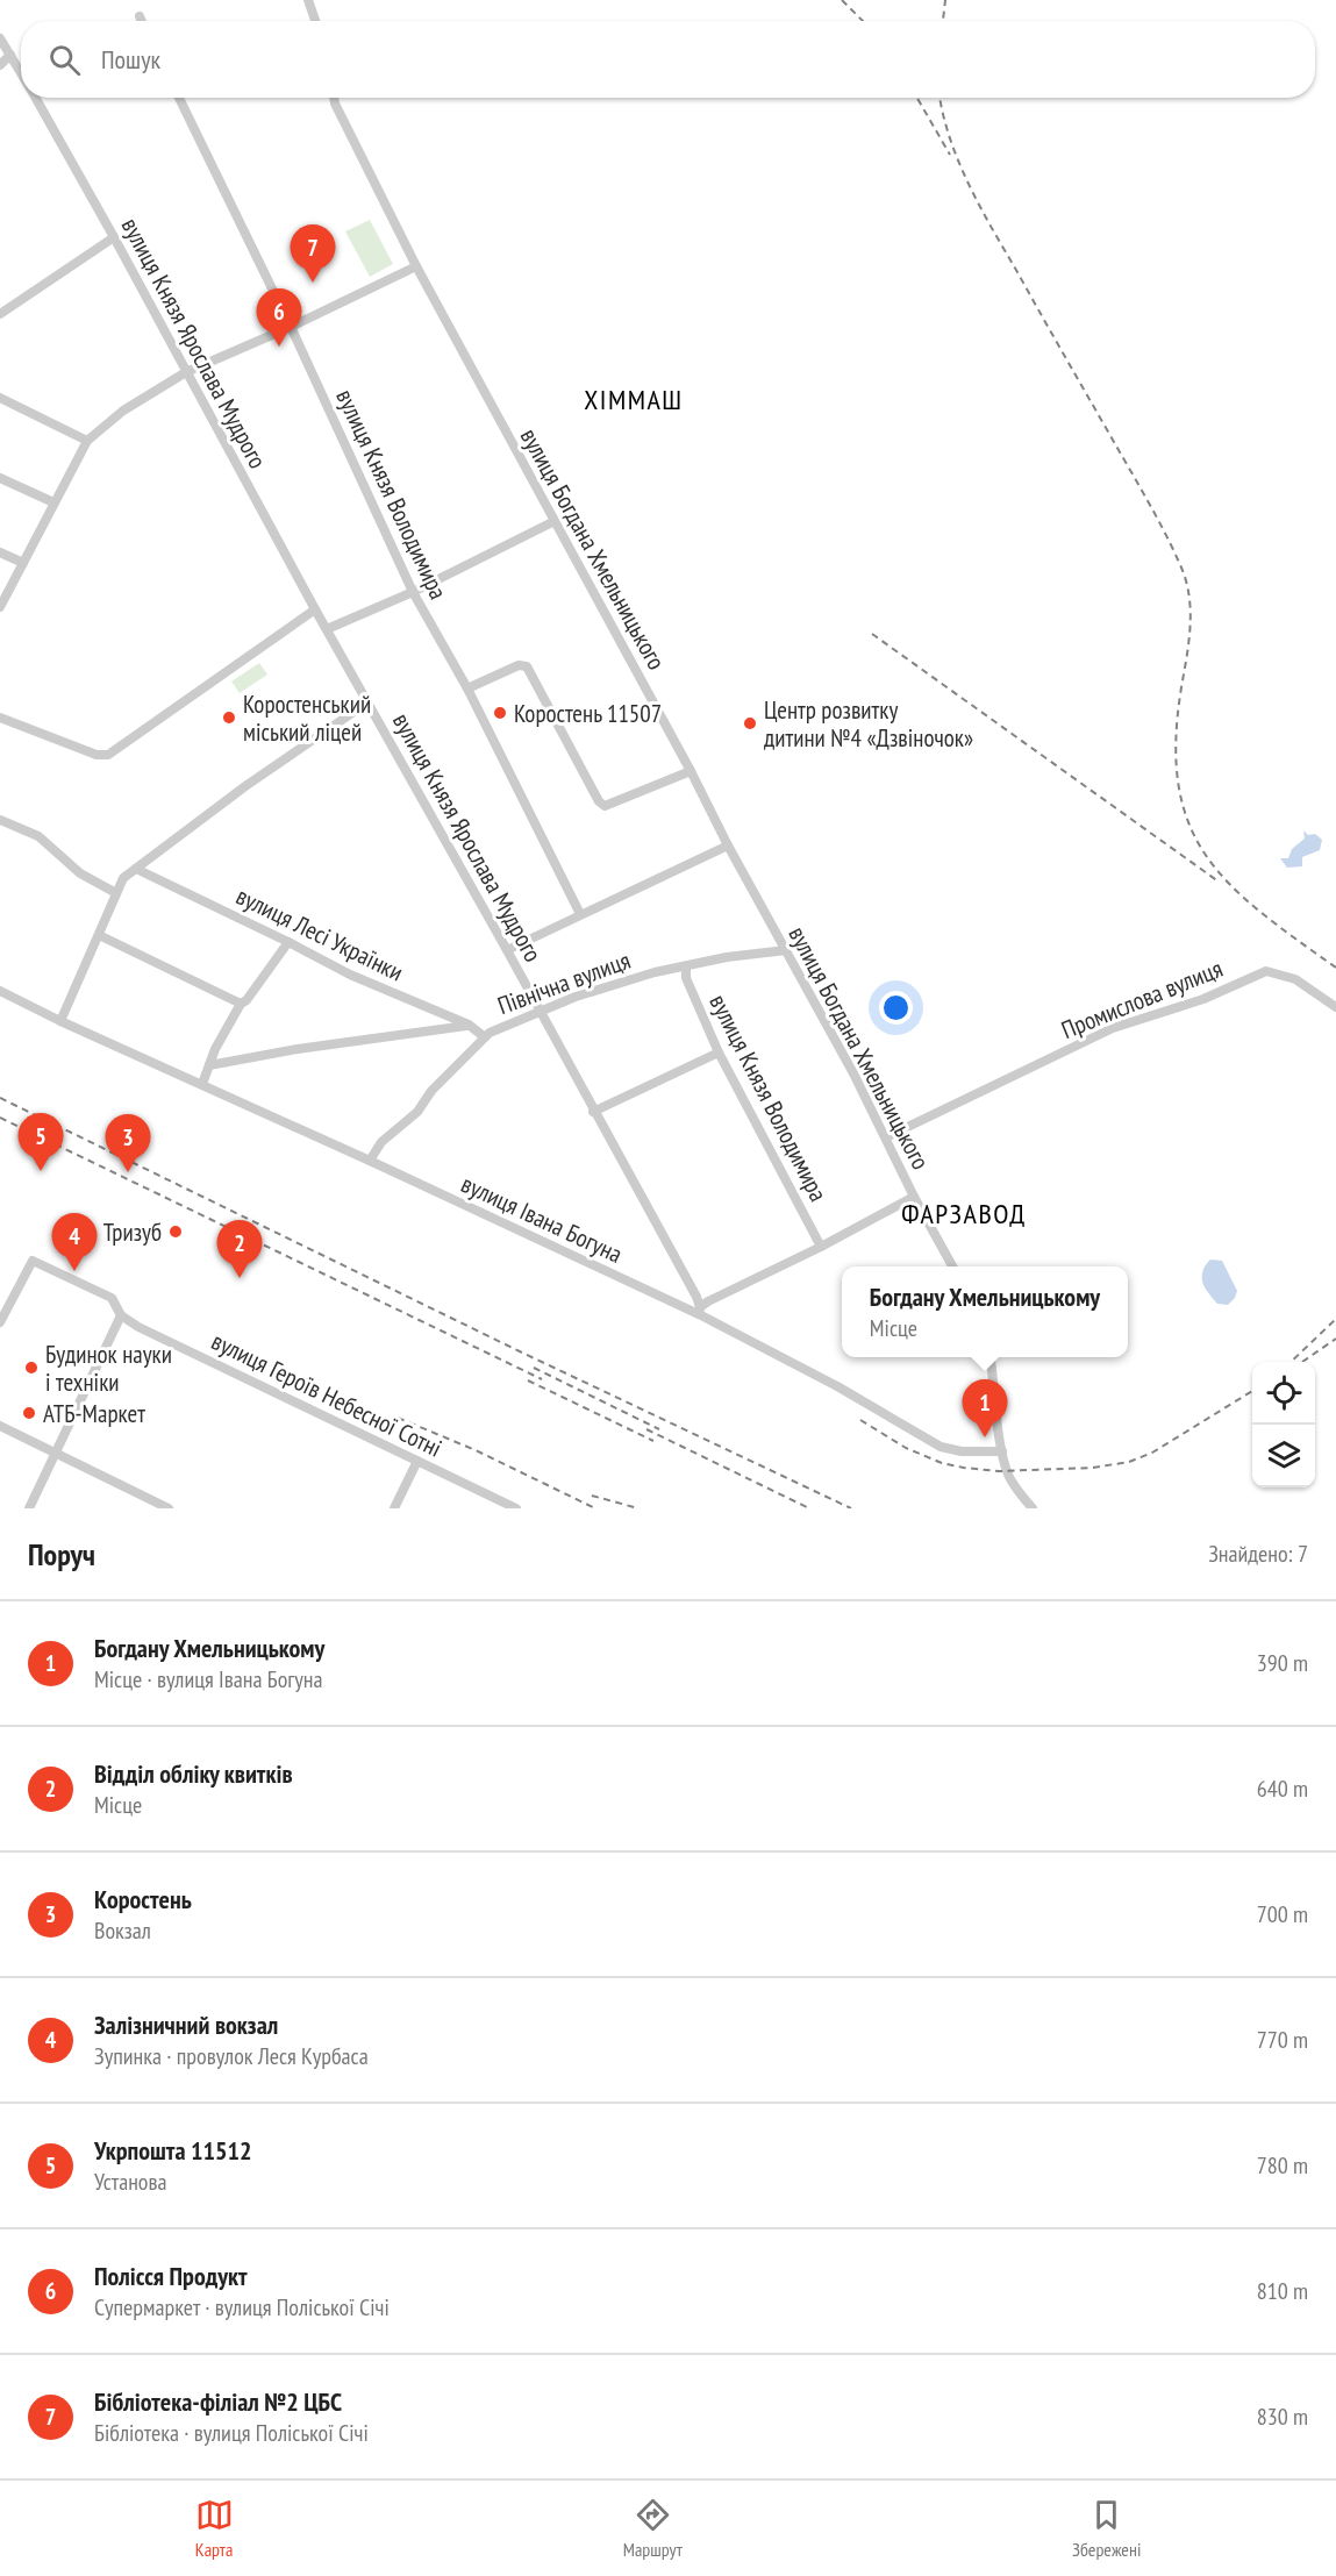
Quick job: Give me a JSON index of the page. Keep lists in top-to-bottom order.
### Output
{
  "streets": {
    "street": [
      "вулиця Князя Ярослава Мудрого",
      "вулиця Князя Володимира",
      "вулиця Богдана Хмельницького",
      "вулиця Лесі Українки",
      "Північна вулиця",
      "Промислова вулиця",
      "вулиця Івана Богуна",
      "вулиця Героїв Небесної Сотні"
    ]
  },
  "crossings": [
    ["вулиця Князя Ярослава Мудрого", "Північна вулиця"],
    ["вулиця Князя Ярослава Мудрого", "вулиця Івана Богуна"],
    ["вулиця Князя Володимира", "Північна вулиця"],
    ["вулиця Богдана Хмельницького", "Північна вулиця"],
    ["вулиця Богдана Хмельницького", "Промислова вулиця"],
    ["вулиця Лесі Українки", "Північна вулиця"],
    ["Північна вулиця", "вулиця Івана Богуна"]
  ],
  "districts": ["ХІММАШ", "ФАРЗАВОД"],
  "places": [
    "Коростень 11507",
    "Коростенський міський ліцей",
    "Центр розвитку дитини №4 «Дзвіночок»",
    "Тризуб",
    "Будинок науки і техніки",
    "АТБ-Маркет"
  ],
  "page": {
    "search": "Пошук",
    "pins": [
      "7",
      "6",
      "5",
      "3",
      "4",
      "2",
      "1"
    ],
    "popup": ["Богдану Хмельницькому", "Місце"],
    "heading": ["Поруч", "Знайдено: 7"],
    "list": [
      {
        "mark": "1",
        "name": "Богдану Хмельницькому",
        "note": "Місце · вулиця Івана Богуна",
        "value": "390 m"
      },
      {
        "mark": "2",
        "name": "Відділ обліку квитків",
        "note": "Місце",
        "value": "640 m"
      },
      {
        "mark": "3",
        "name": "Коростень",
        "note": "Вокзал",
        "value": "700 m"
      },
      {
        "mark": "4",
        "name": "Залізничний вокзал",
        "note": "Зупинка · провулок Леся Курбаса",
        "value": "770 m"
      },
      {
        "mark": "5",
        "name": "Укрпошта 11512",
        "note": "Установа",
        "value": "780 m"
      },
      {
        "mark": "6",
        "name": "Полісся Продукт",
        "note": "Супермаркет · вулиця Поліської Січі",
        "value": "810 m"
      },
      {
        "mark": "7",
        "name": "Бібліотека-філіал №2 ЦБС",
        "note": "Бібліотека · вулиця Поліської Січі",
        "value": "830 m"
      }
    ],
    "nav": ["Карта", "Маршрут", "Збережені"]
  }
}
